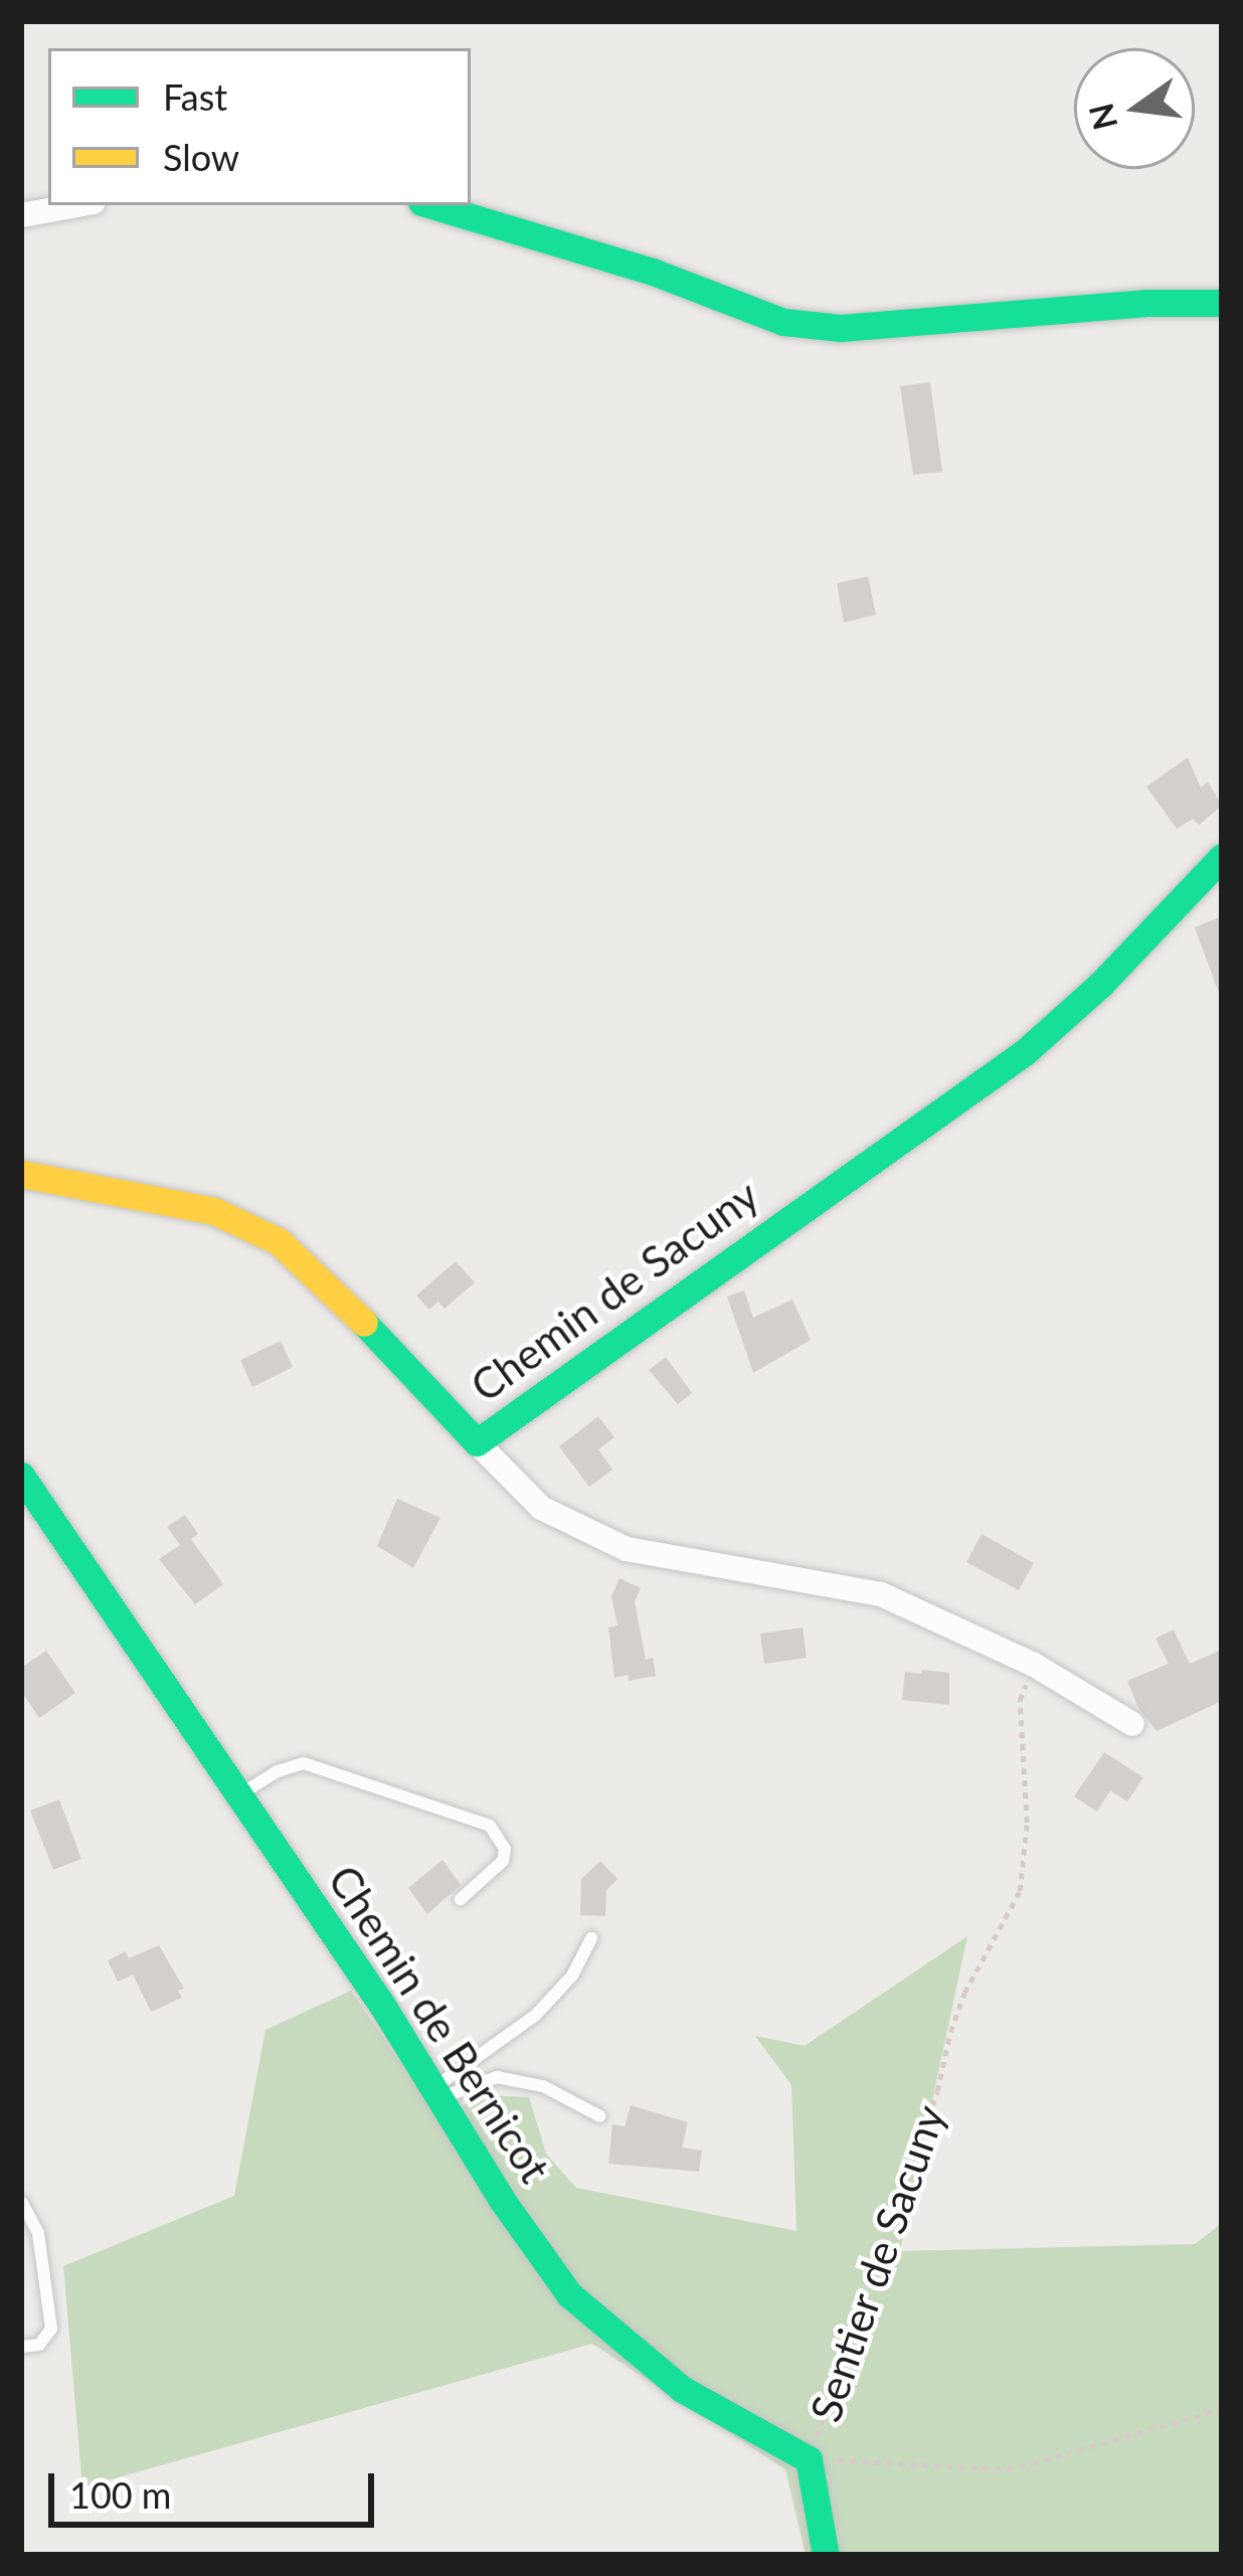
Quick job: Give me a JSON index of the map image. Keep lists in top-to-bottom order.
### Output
{
  "streets": {
    "street": ["Chemin de Sacuny", "Chemin de Bernicot"],
    "path": ["Sentier de Sacuny"]
  },
  "crossings": [
    ["Chemin de Bernicot", "Sentier de Sacuny"]
  ],
  "legend": ["Fast", "Slow"],
  "scale_bar": "100 m",
  "north": "left"
}
